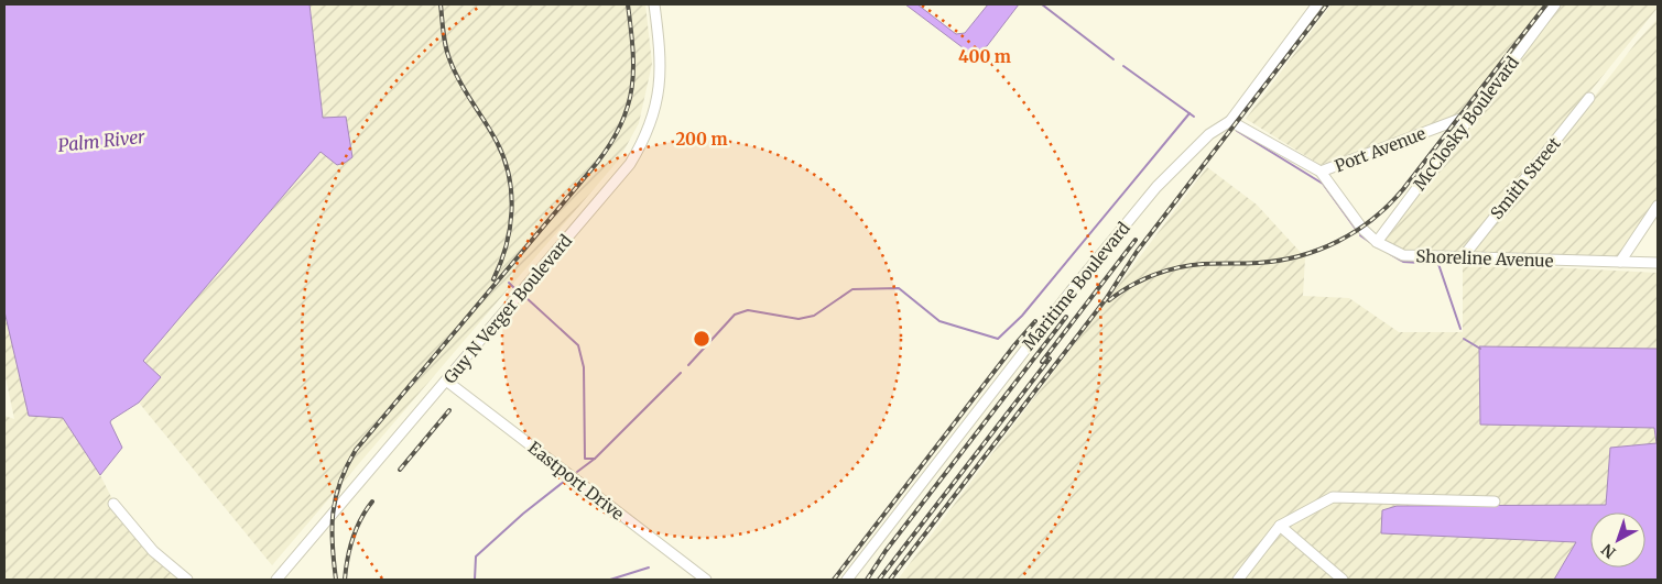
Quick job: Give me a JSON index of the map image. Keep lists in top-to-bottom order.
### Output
{
  "streets": {
    "street": [
      "McClosky Boulevard",
      "Port Avenue",
      "Smith Street",
      "Shoreline Avenue",
      "Maritime Boulevard",
      "Guy N Verger Boulevard",
      "Eastport Drive"
    ]
  },
  "crossings": [
    ["McClosky Boulevard", "Port Avenue"],
    ["McClosky Boulevard", "Shoreline Avenue"],
    ["Port Avenue", "Shoreline Avenue"],
    ["Smith Street", "Shoreline Avenue"],
    ["Shoreline Avenue", "Maritime Boulevard"],
    ["Guy N Verger Boulevard", "Eastport Drive"]
  ],
  "water": ["Palm River"],
  "north": "bottom left",
  "rings": ["400 m", "200 m"]
}
